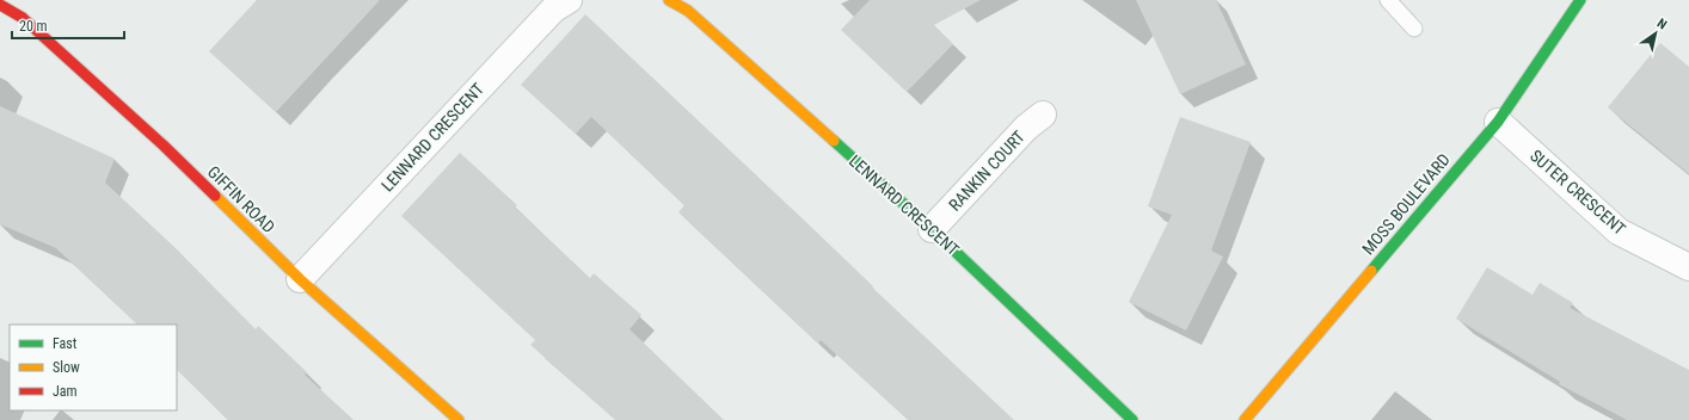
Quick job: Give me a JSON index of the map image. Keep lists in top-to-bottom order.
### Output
{
  "streets": {
    "street": [
      "LENNARD CRESCENT",
      "RANKIN COURT",
      "SUTER CRESCENT",
      "GIFFIN ROAD",
      "MOSS BOULEVARD"
    ]
  },
  "crossings": [
    ["LENNARD CRESCENT", "RANKIN COURT"],
    ["LENNARD CRESCENT", "GIFFIN ROAD"],
    ["SUTER CRESCENT", "MOSS BOULEVARD"]
  ],
  "legend": ["Fast", "Slow", "Jam"],
  "scale_bar": "20 m",
  "north": "top right"
}
